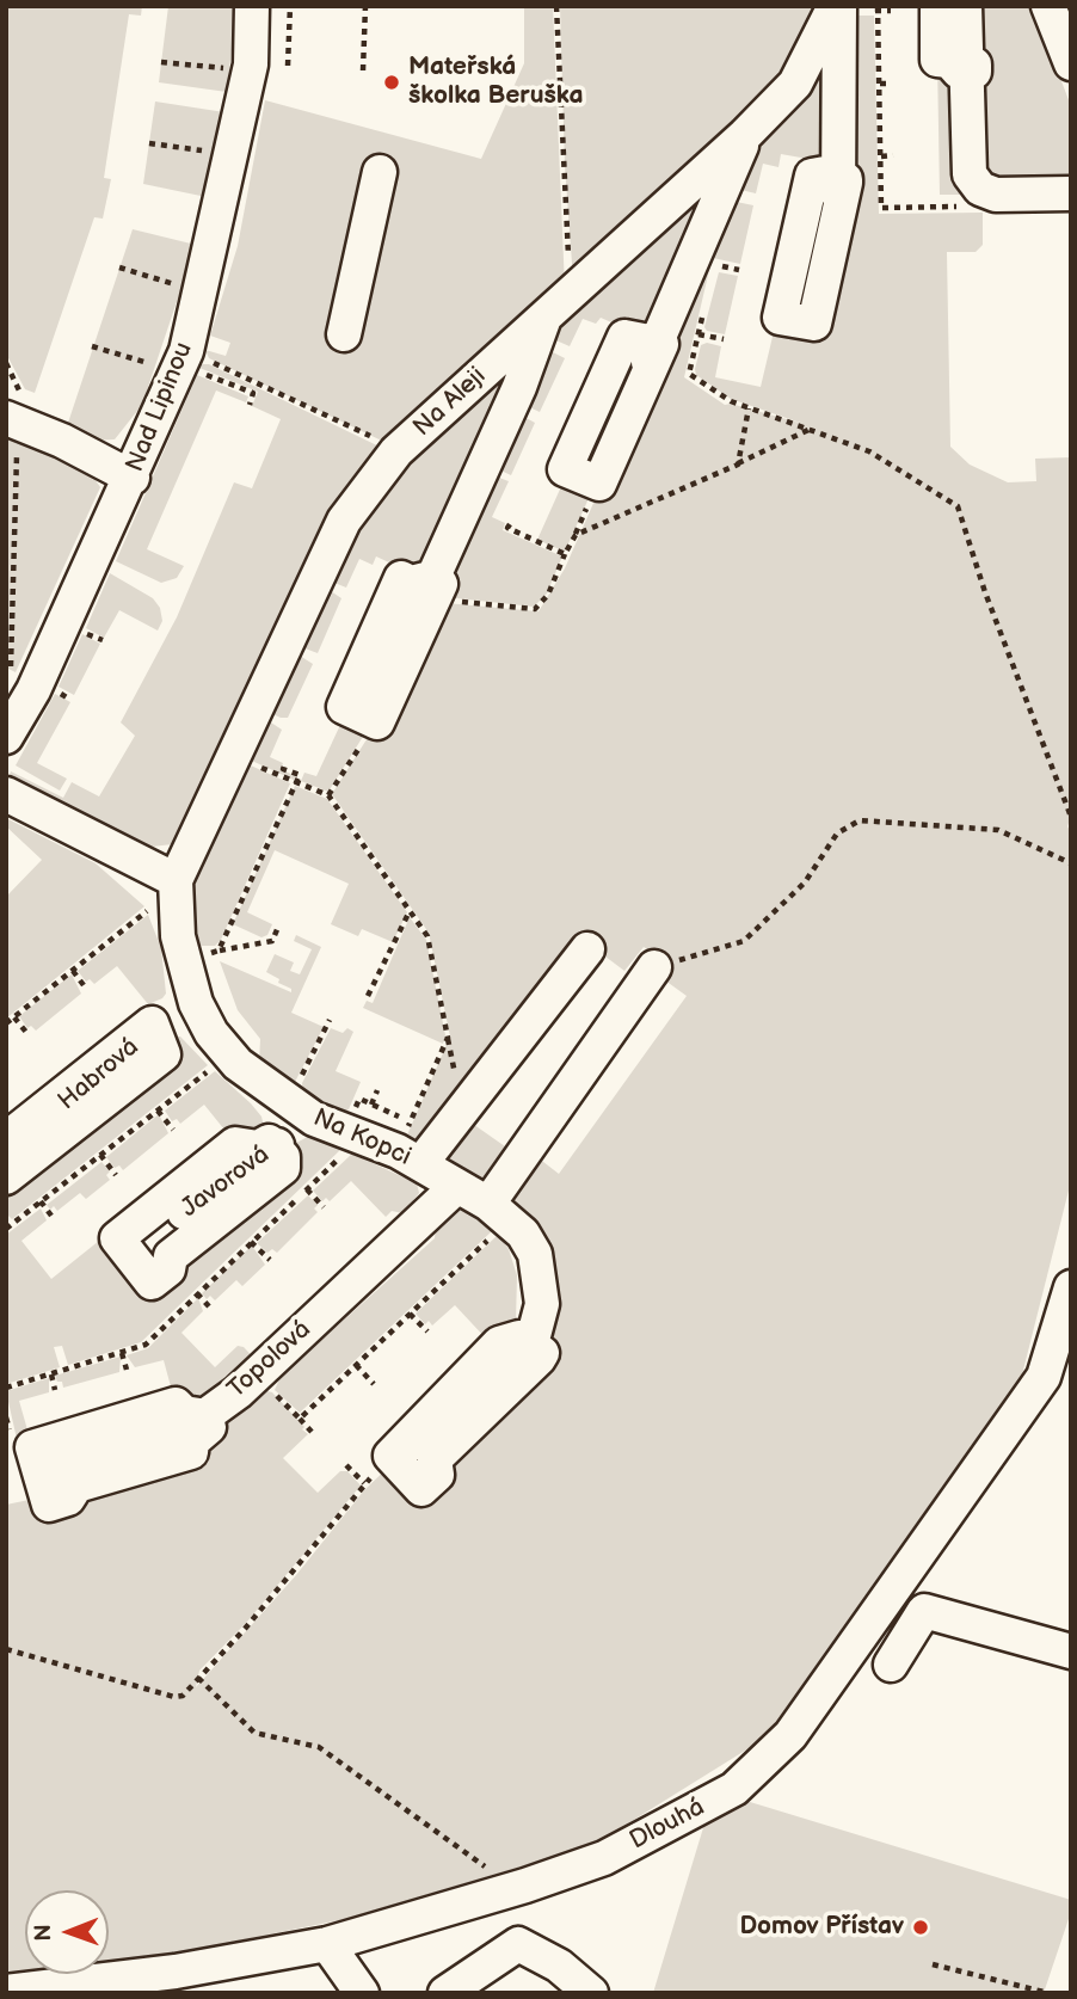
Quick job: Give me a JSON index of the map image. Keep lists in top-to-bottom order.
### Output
{
  "streets": {
    "street": [
      "Na Aleji",
      "Nad Lipinou",
      "Habrová",
      "Na Kopci",
      "Javorová",
      "Topolová",
      "Dlouhá"
    ]
  },
  "crossings": [
    ["Na Aleji", "Na Kopci"],
    ["Habrová", "Na Kopci"],
    ["Na Kopci", "Javorová"],
    ["Na Kopci", "Topolová"]
  ],
  "places": ["Mateřská školka Beruška", "Domov Přístav"],
  "north": "left"
}
